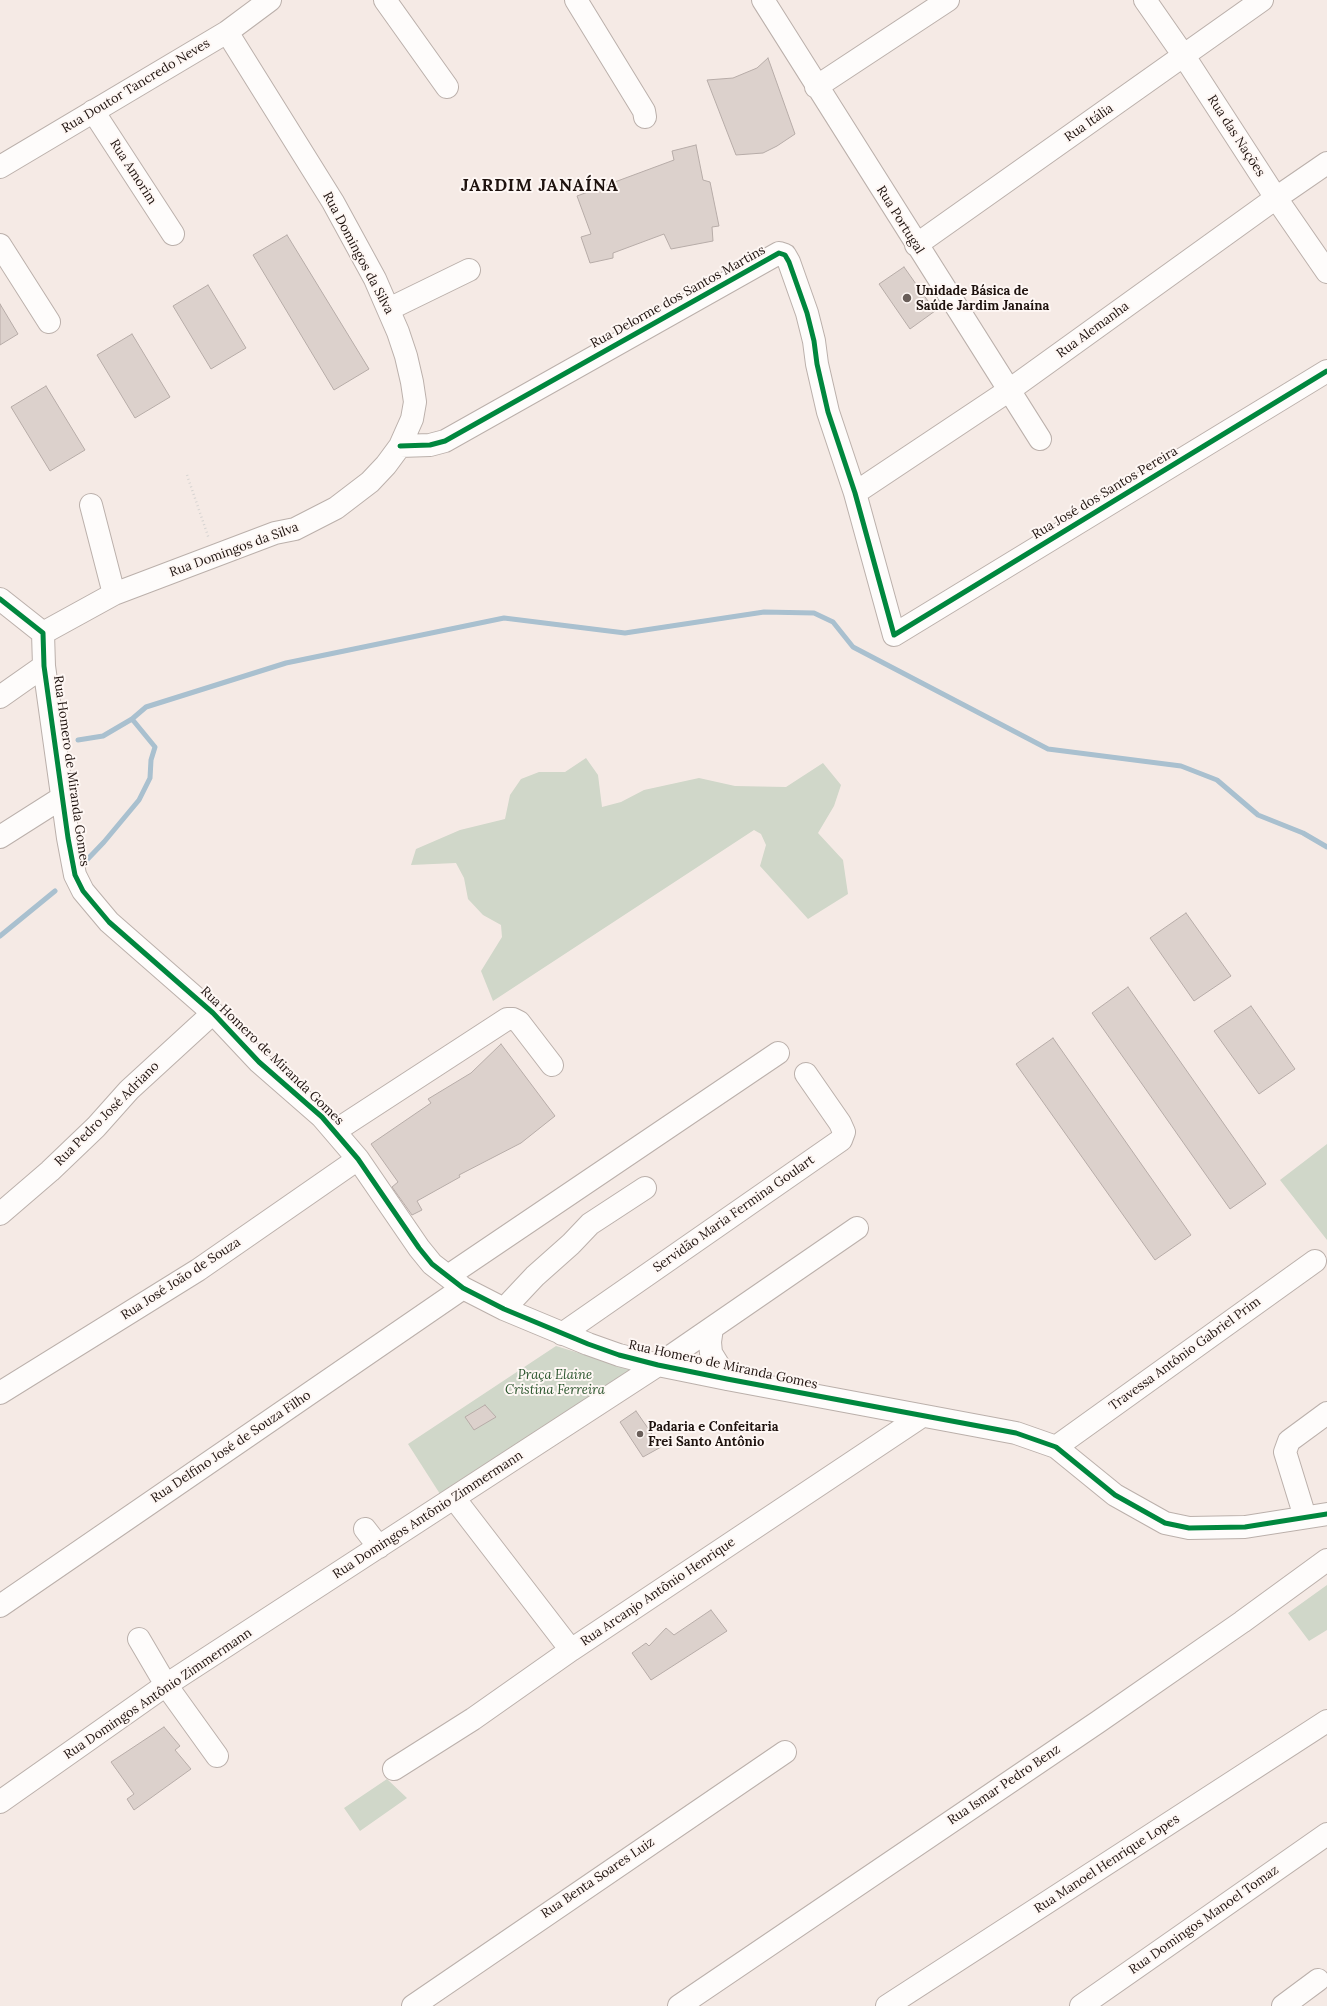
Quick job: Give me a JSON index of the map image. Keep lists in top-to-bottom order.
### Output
{
  "streets": {
    "street": [
      "Rua Doutor Tancredo Neves",
      "Rua Itália",
      "Rua das Nações",
      "Rua Amorim",
      "Rua Portugal",
      "Rua Domingos da Silva",
      "Rua Delorme dos Santos Martins",
      "Rua Alemanha",
      "Rua José dos Santos Pereira",
      "Rua Homero de Miranda Gomes",
      "Rua Pedro José Adriano",
      "Servidão Maria Fermina Goulart",
      "Rua José João de Souza",
      "Travessa Antônio Gabriel Prim",
      "Rua Delfino José de Souza Filho",
      "Rua Domingos Antônio Zimmermann",
      "Rua Arcanjo Antônio Henrique",
      "Rua Ismar Pedro Benz",
      "Rua Manoel Henrique Lopes",
      "Rua Benta Soares Luiz",
      "Rua Domingos Manoel Tomaz"
    ]
  },
  "crossings": [
    ["Rua Doutor Tancredo Neves", "Rua Amorim"],
    ["Rua Doutor Tancredo Neves", "Rua Domingos da Silva"],
    ["Rua Itália", "Rua das Nações"],
    ["Rua Itália", "Rua Portugal"],
    ["Rua das Nações", "Rua Alemanha"],
    ["Rua Portugal", "Rua Alemanha"],
    ["Rua Domingos da Silva", "Rua Delorme dos Santos Martins"],
    ["Rua Domingos da Silva", "Rua Homero de Miranda Gomes"],
    ["Rua Delorme dos Santos Martins", "Rua Alemanha"],
    ["Rua Delorme dos Santos Martins", "Rua José dos Santos Pereira"],
    ["Rua Homero de Miranda Gomes", "Rua Pedro José Adriano"],
    ["Rua Homero de Miranda Gomes", "Servidão Maria Fermina Goulart"],
    ["Rua Homero de Miranda Gomes", "Rua José João de Souza"],
    ["Rua Homero de Miranda Gomes", "Travessa Antônio Gabriel Prim"],
    ["Rua Homero de Miranda Gomes", "Rua Delfino José de Souza Filho"],
    ["Rua Homero de Miranda Gomes", "Rua Domingos Antônio Zimmermann"],
    ["Rua Homero de Miranda Gomes", "Rua Arcanjo Antônio Henrique"]
  ],
  "districts": ["JARDIM JANAÍNA"],
  "parks": ["Praça Elaine Cristina Ferreira"],
  "places": ["Unidade Básica de Saúde Jardim Janaína", "Padaria e Confeitaria Frei Santo Antônio"]
}
